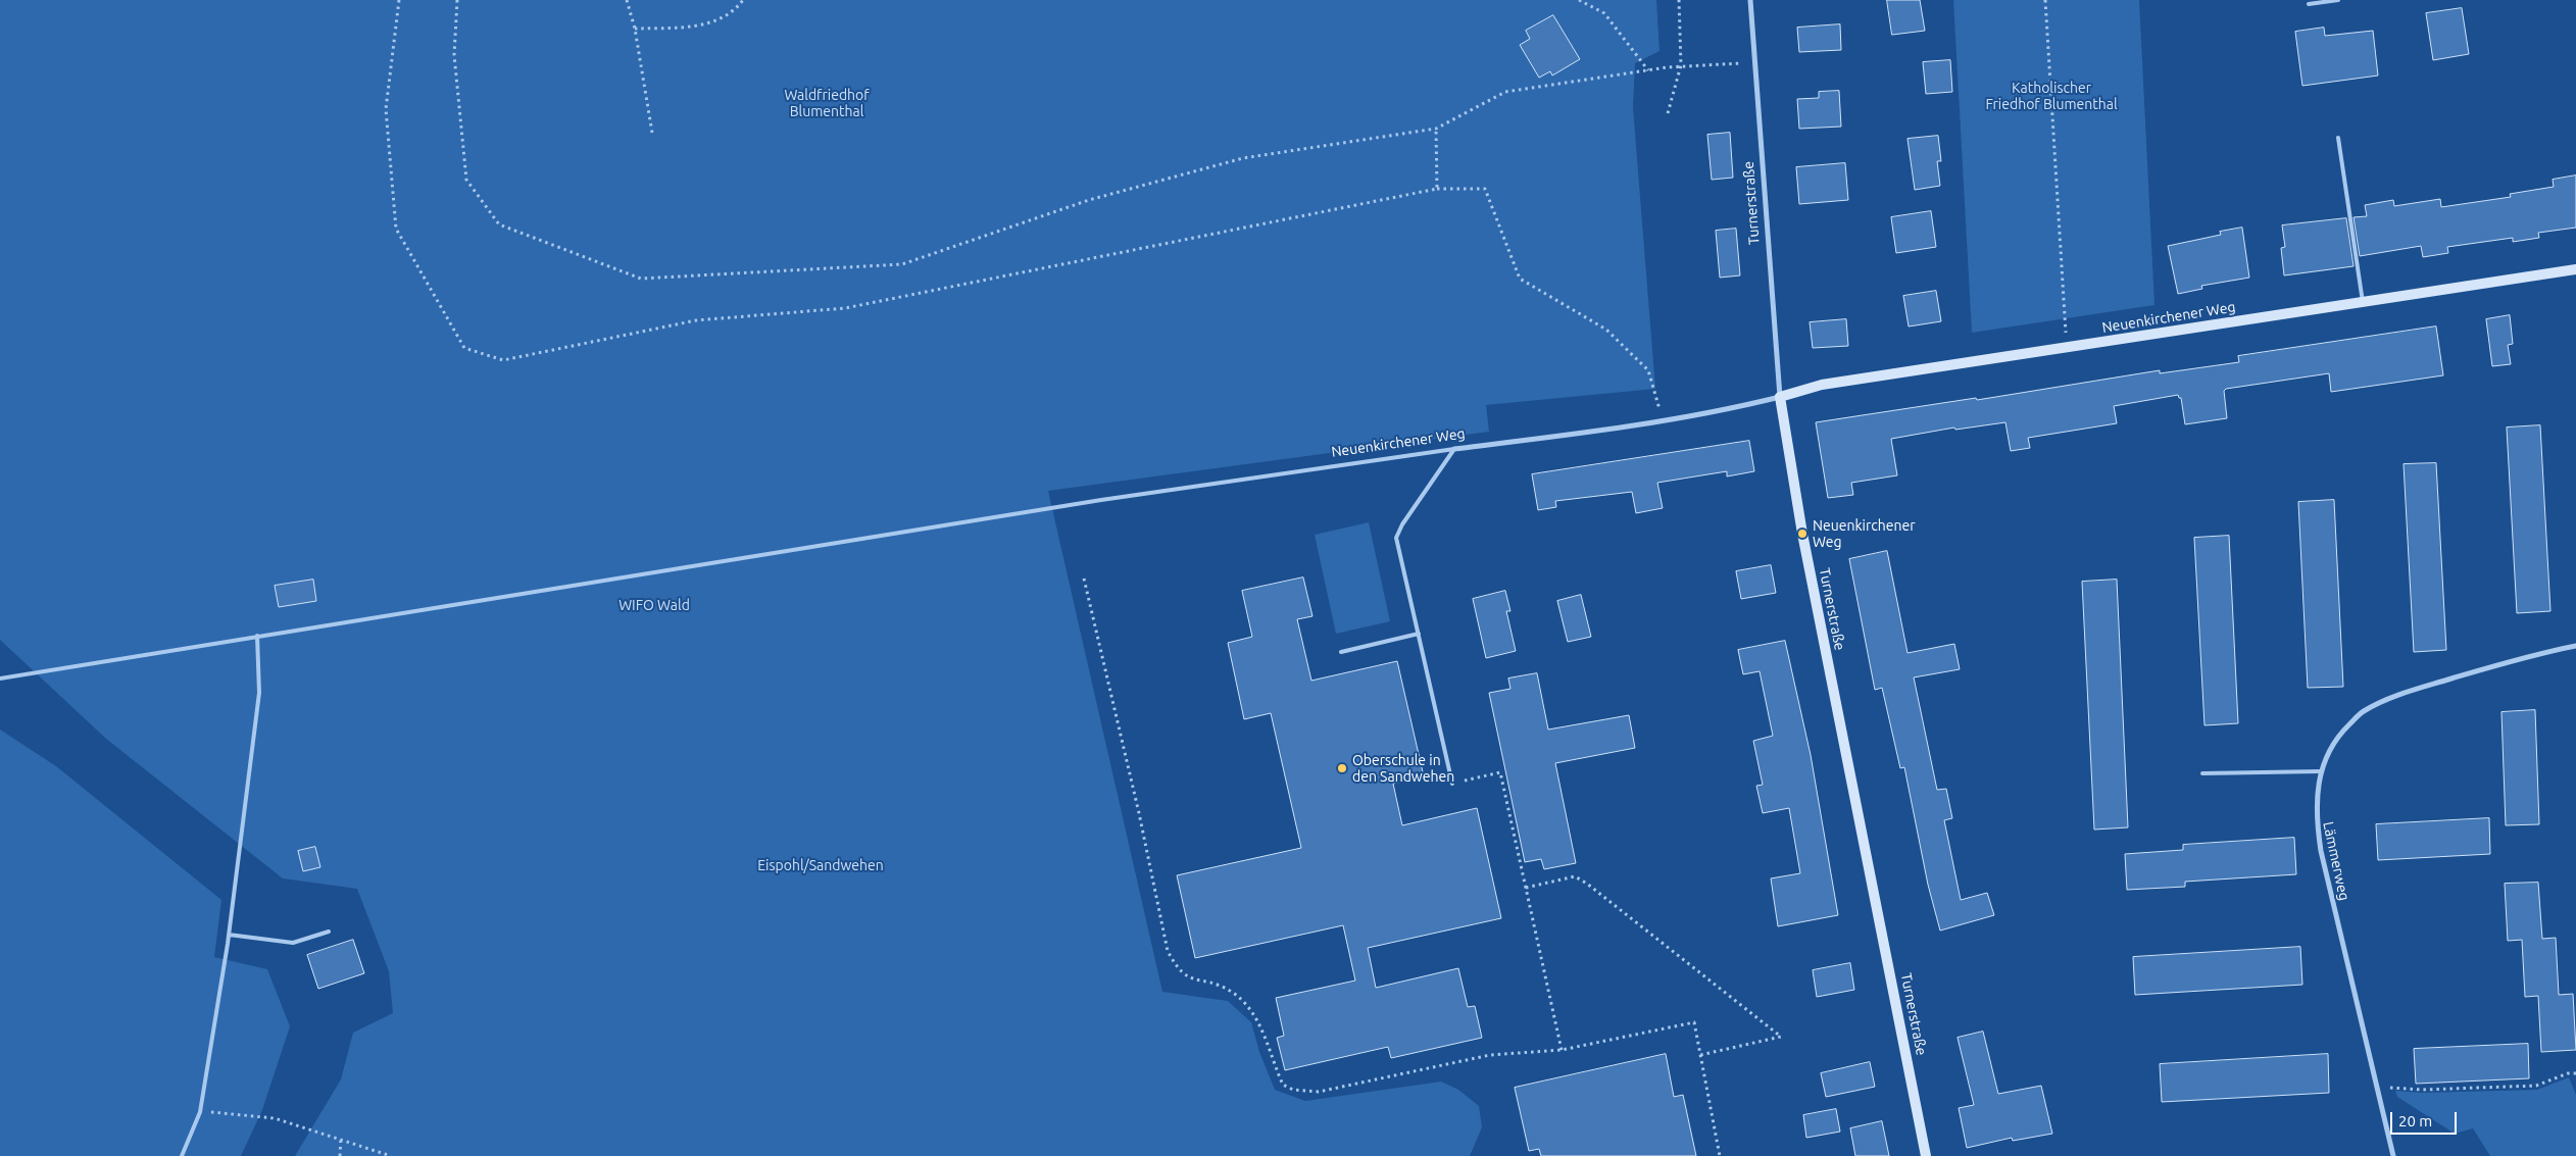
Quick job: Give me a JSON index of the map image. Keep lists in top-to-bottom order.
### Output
{
  "streets": {
    "street": ["Turnerstraße", "Neuenkirchener Weg", "Lämmerweg"]
  },
  "crossings": [
    ["Turnerstraße", "Neuenkirchener Weg"]
  ],
  "parks": [
    "Katholischer Friedhof Blumenthal",
    "Waldfriedhof Blumenthal",
    "WIFO Wald",
    "Eispohl/Sandwehen"
  ],
  "places": ["Neuenkirchener Weg", "Oberschule in den Sandwehen"],
  "scale_bar": "20 m"
}
